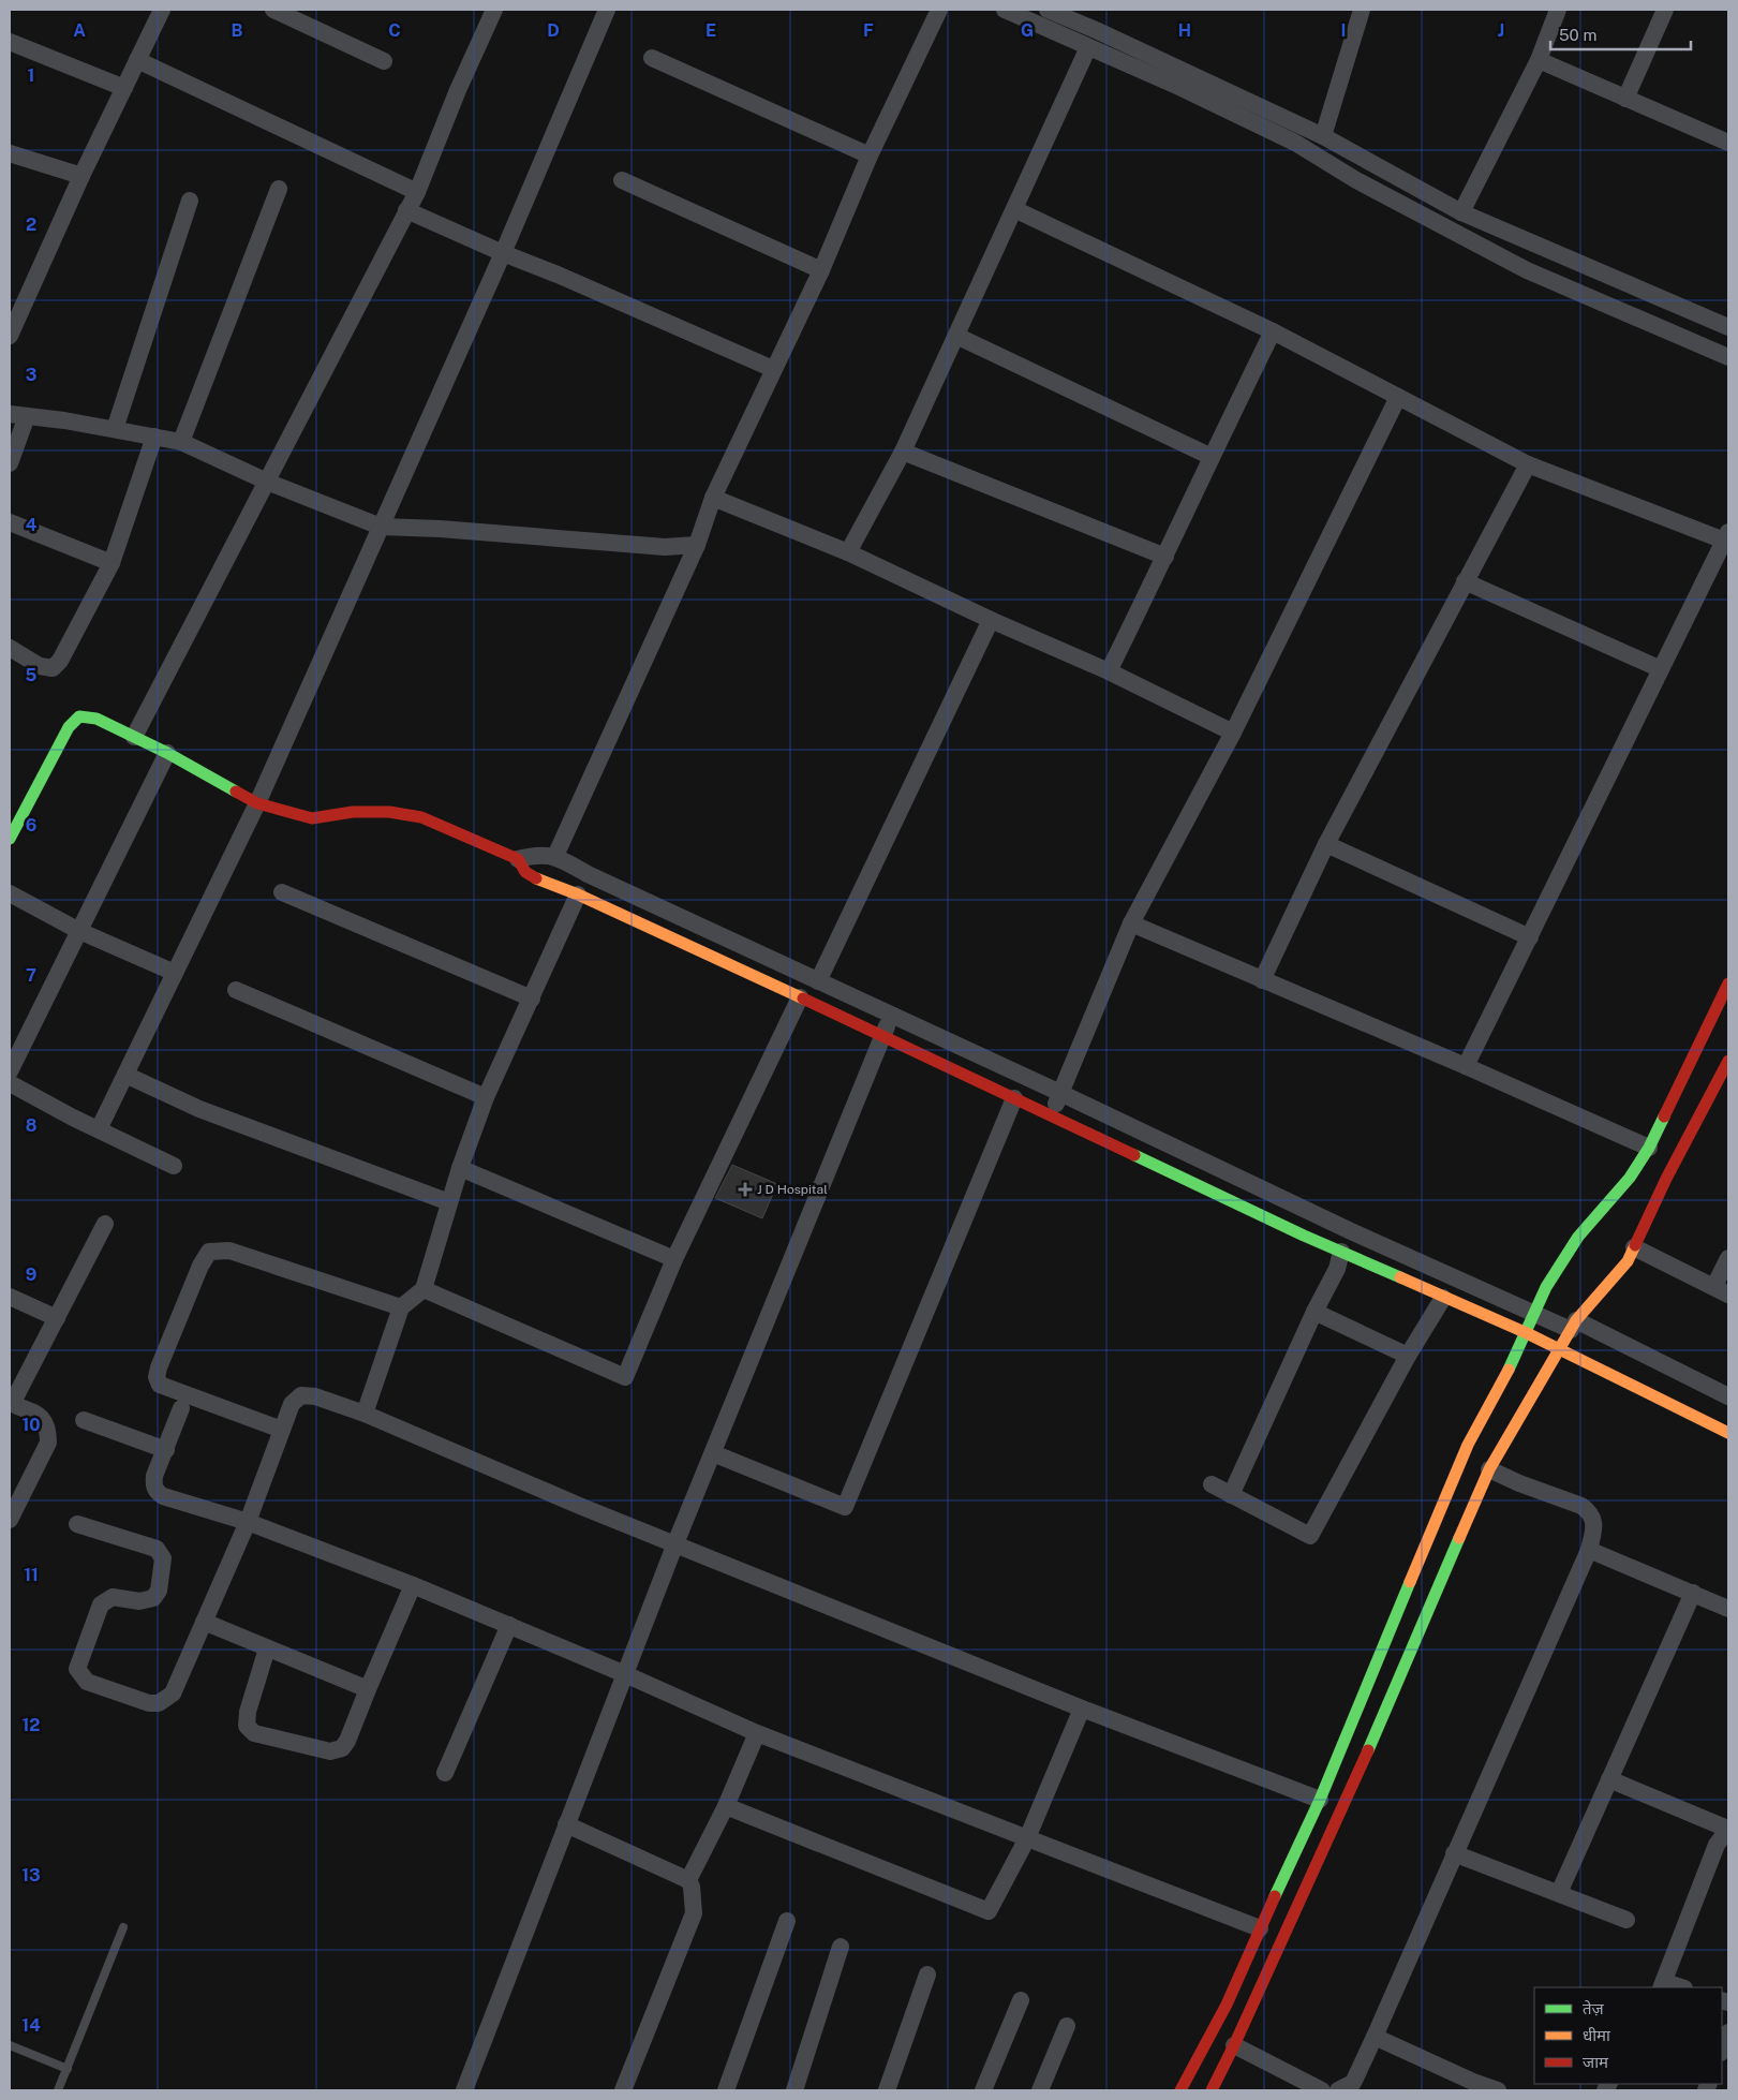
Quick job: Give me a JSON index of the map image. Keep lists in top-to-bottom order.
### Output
{
  "places": {
    "health": ["J D Hospital"]
  },
  "legend": ["तेज़", "धीमा", "जाम"],
  "scale_bar": "50 m",
  "grid": {
    "columns": [
      "A",
      "B",
      "C",
      "D",
      "E",
      "F",
      "G",
      "H",
      "I",
      "J"
    ],
    "rows": [
      "1",
      "2",
      "3",
      "4",
      "5",
      "6",
      "7",
      "8",
      "9",
      "10",
      "11",
      "12",
      "13",
      "14"
    ]
  }
}
